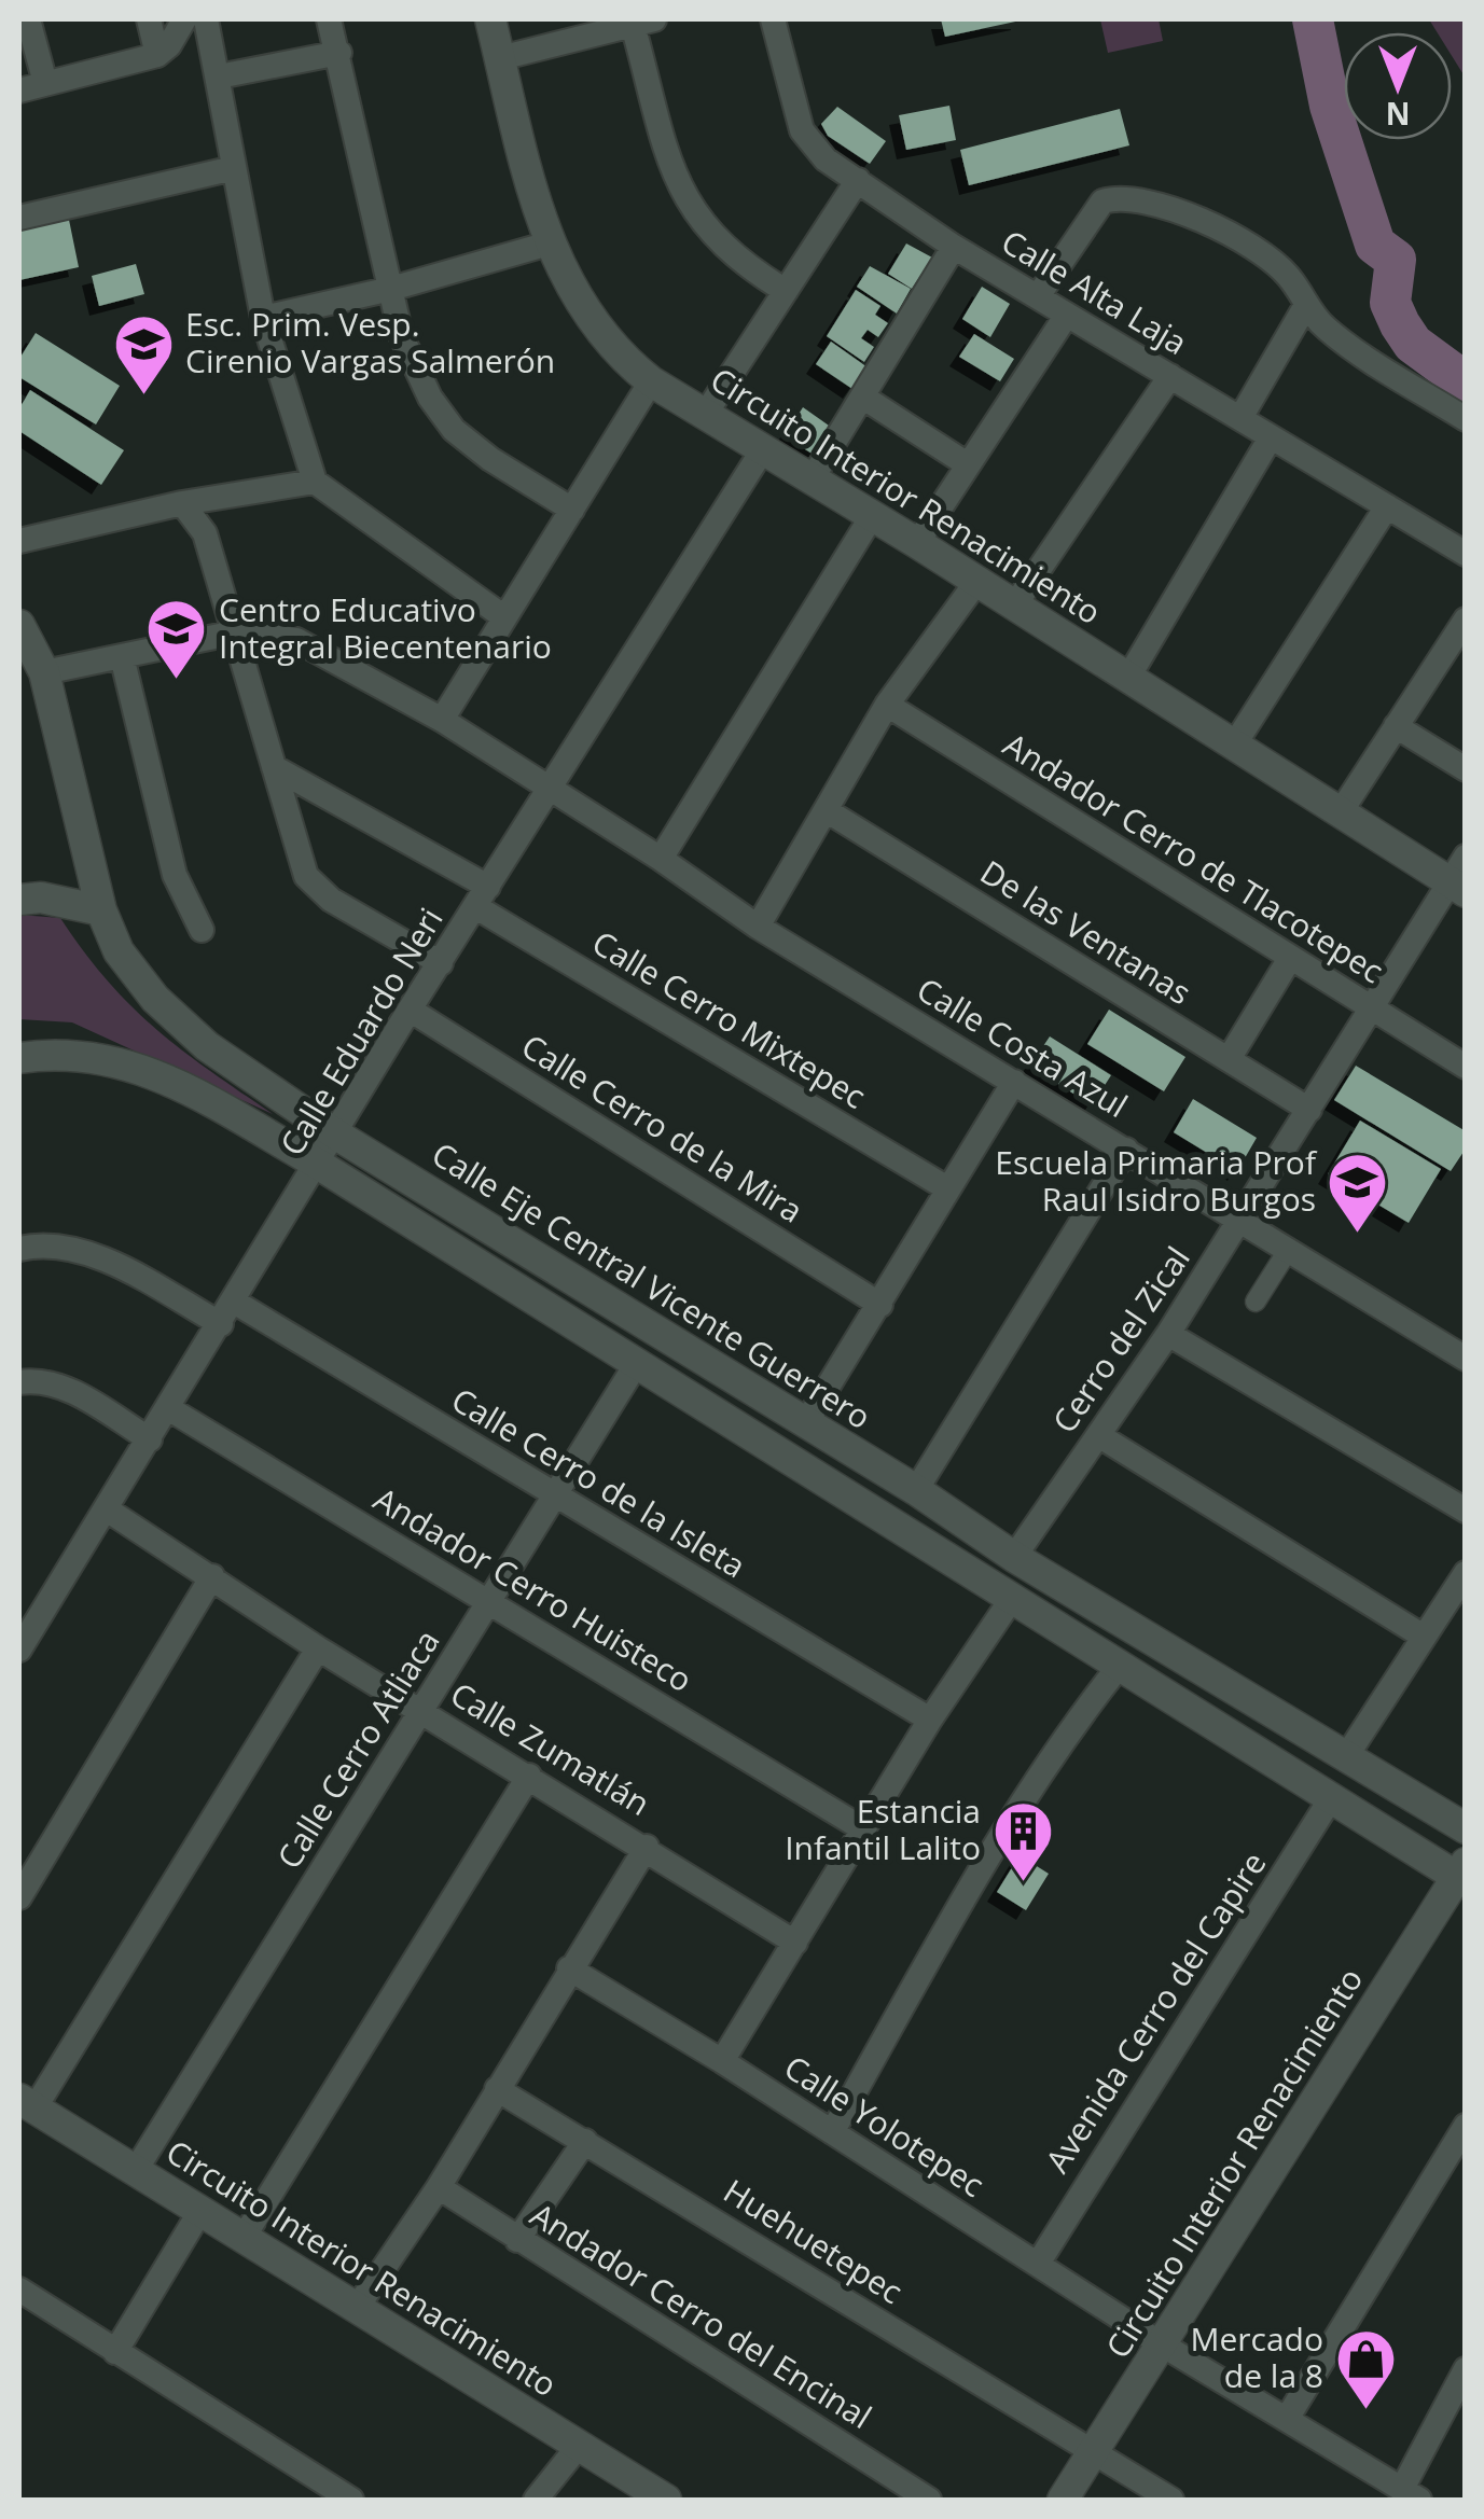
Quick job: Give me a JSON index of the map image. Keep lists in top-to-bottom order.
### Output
{
  "streets": {
    "main road": ["Circuito Interior Renacimiento", "Calle Eje Central Vicente Guerrero"],
    "street": [
      "Calle Alta Laja",
      "Andador Cerro de Tlacotepec",
      "De las Ventanas",
      "Calle Cerro Mixtepec",
      "Calle Eduardo Neri",
      "Calle Costa Azul",
      "Calle Cerro de la Mira",
      "Cerro del Zical",
      "Calle Cerro de la Isleta",
      "Andador Cerro Huisteco",
      "Calle Cerro Atliaca",
      "Calle Zumatlán",
      "Avenida Cerro del Capire",
      "Calle Yolotepec",
      "Huehuetepec",
      "Andador Cerro del Encinal"
    ]
  },
  "crossings": [
    ["Circuito Interior Renacimiento", "Calle Eduardo Neri"],
    ["Circuito Interior Renacimiento", "Cerro del Zical"],
    ["Circuito Interior Renacimiento", "Calle Cerro Atliaca"],
    ["Circuito Interior Renacimiento", "Calle Yolotepec"],
    ["Circuito Interior Renacimiento", "Huehuetepec"],
    ["Andador Cerro de Tlacotepec", "Cerro del Zical"],
    ["De las Ventanas", "Cerro del Zical"],
    ["Calle Cerro Mixtepec", "Calle Eduardo Neri"],
    ["Calle Eduardo Neri", "Calle Costa Azul"],
    ["Calle Eduardo Neri", "Calle Cerro de la Mira"],
    ["Calle Eduardo Neri", "Calle Eje Central Vicente Guerrero"],
    ["Calle Eduardo Neri", "Calle Cerro de la Isleta"],
    ["Calle Eduardo Neri", "Andador Cerro Huisteco"],
    ["Calle Eduardo Neri", "Calle Zumatlán"],
    ["Calle Costa Azul", "Calle Eje Central Vicente Guerrero"],
    ["Calle Costa Azul", "Cerro del Zical"],
    ["Calle Eje Central Vicente Guerrero", "Cerro del Zical"],
    ["Calle Cerro de la Isleta", "Calle Cerro Atliaca"],
    ["Andador Cerro Huisteco", "Calle Cerro Atliaca"],
    ["Calle Cerro Atliaca", "Calle Zumatlán"],
    ["Avenida Cerro del Capire", "Calle Yolotepec"]
  ],
  "places": {
    "school or university": ["Esc. Prim. Vesp. Cirenio Vargas Salmerón", "Centro Educativo Integral Biecentenario", "Escuela Primaria Prof Raul Isidro Burgos"],
    "building": ["Estancia Infantil Lalito"],
    "shop": ["Mercado de la 8"]
  },
  "north": "bottom"
}
